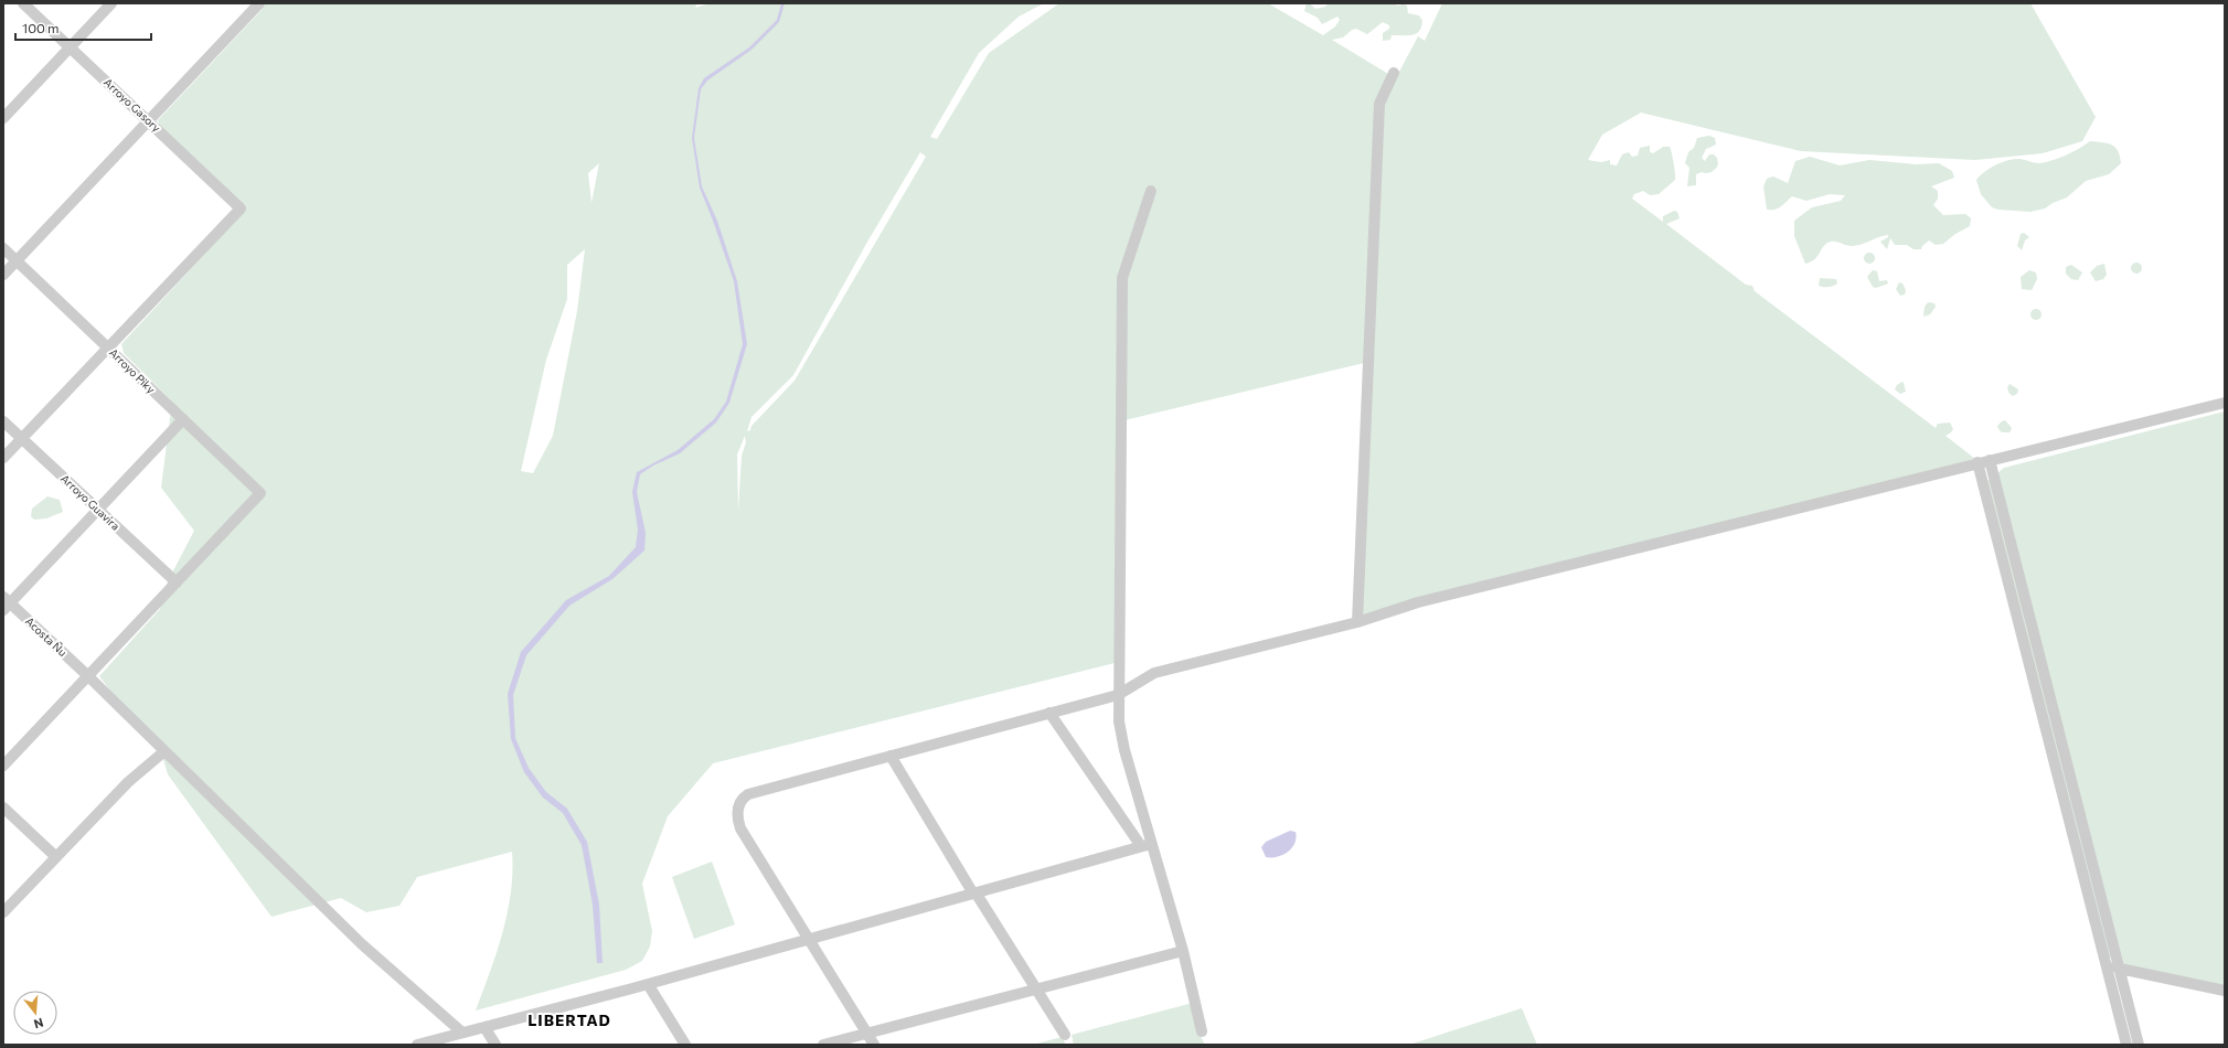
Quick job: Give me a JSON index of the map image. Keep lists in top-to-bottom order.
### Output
{
  "streets": {
    "street": [
      "Arroyo Gasory",
      "Arroyo Piky",
      "Arroyo Guavira",
      "Acosta Ñu"
    ]
  },
  "crossings": [
    ["Arroyo Gasory", "Arroyo Piky"],
    ["Arroyo Piky", "Arroyo Guavira"]
  ],
  "districts": ["LIBERTAD"],
  "scale_bar": "100 m",
  "north": "bottom"
}
